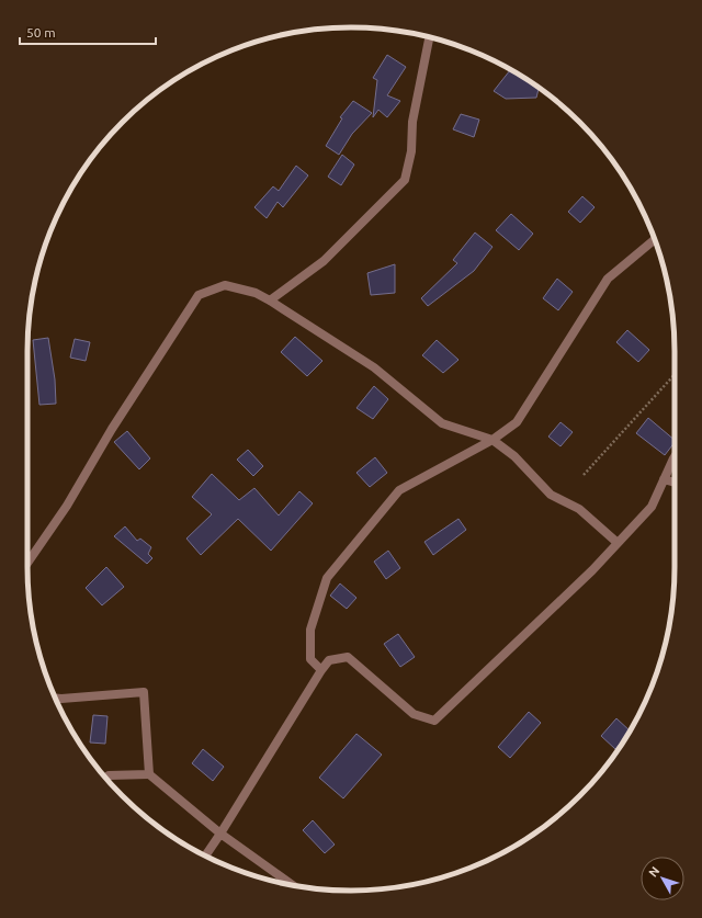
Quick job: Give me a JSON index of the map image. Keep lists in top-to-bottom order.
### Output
{
  "scale_bar": "50 m",
  "north": "top left"
}
